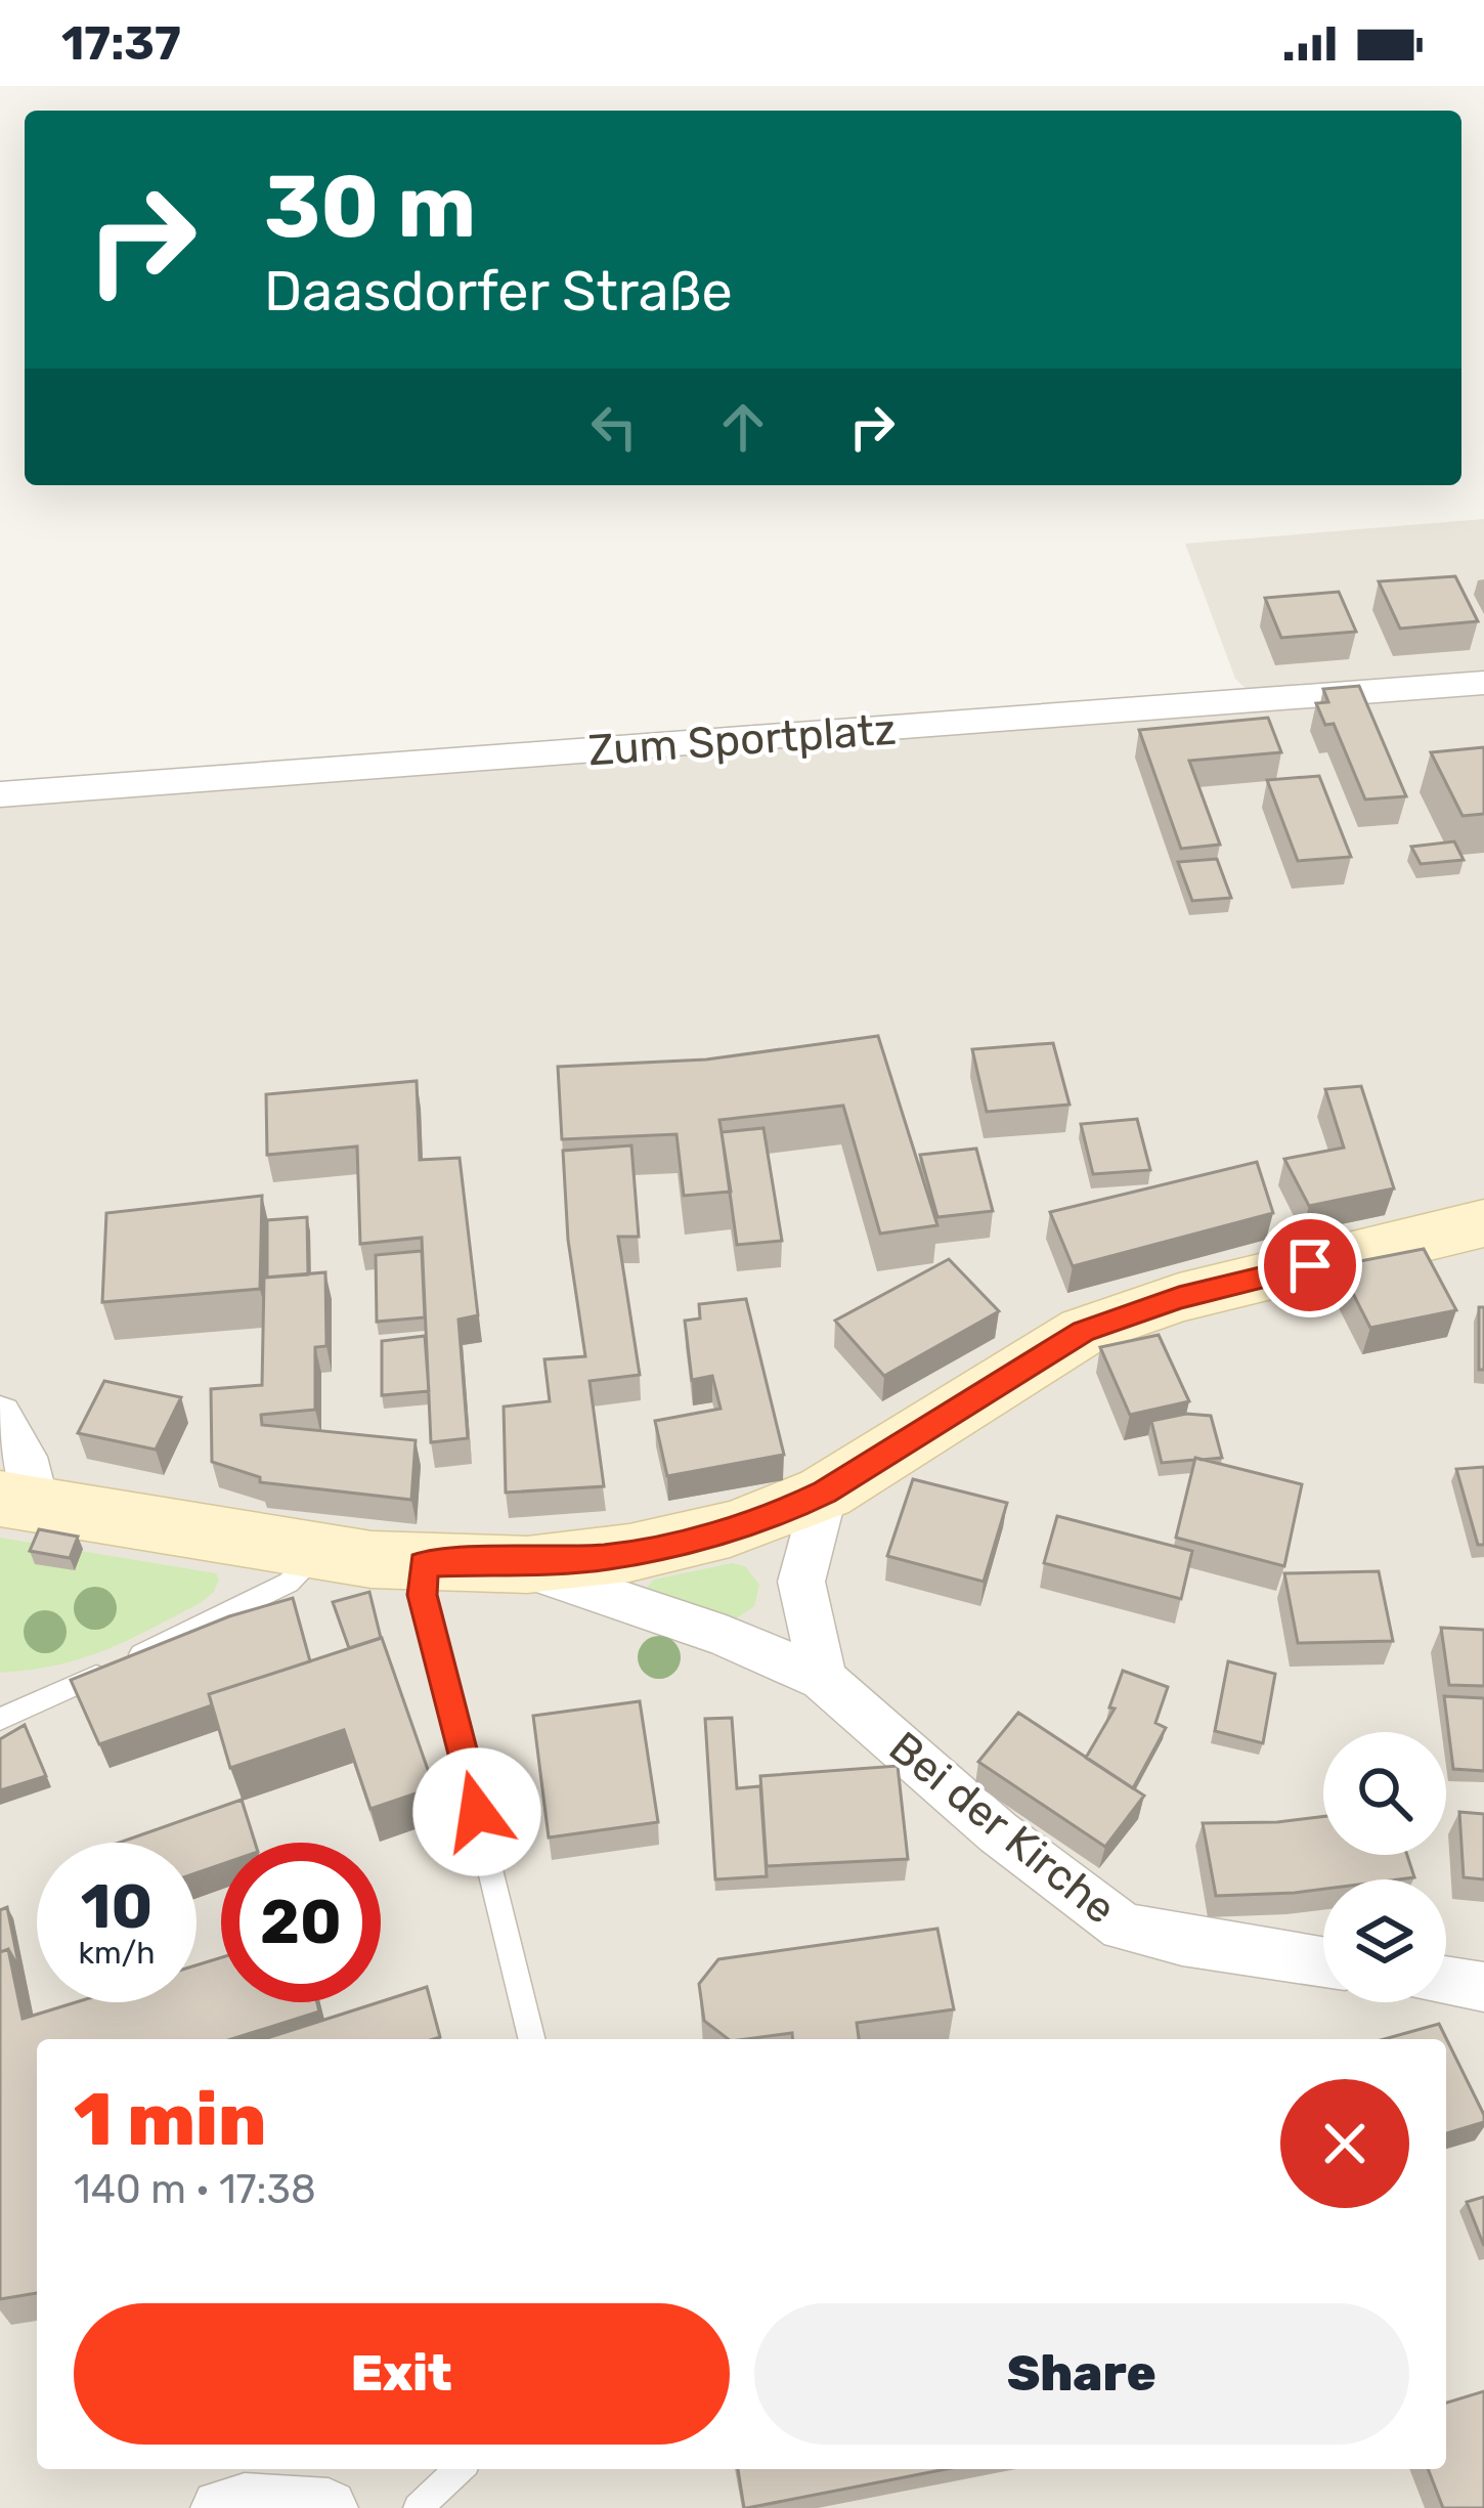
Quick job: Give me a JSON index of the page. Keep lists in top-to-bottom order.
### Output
{
  "streets": {
    "street": ["Zum Sportplatz", "Bei der Kirche"]
  },
  "page": {
    "status": "17:37",
    "turn": ["30 m", "Daasdorfer Straße"],
    "speed": "10 km/h",
    "limit": "20",
    "heading": ["1 min", "140 m · 17:38"],
    "buttons": ["Exit", "Share"]
  }
}
